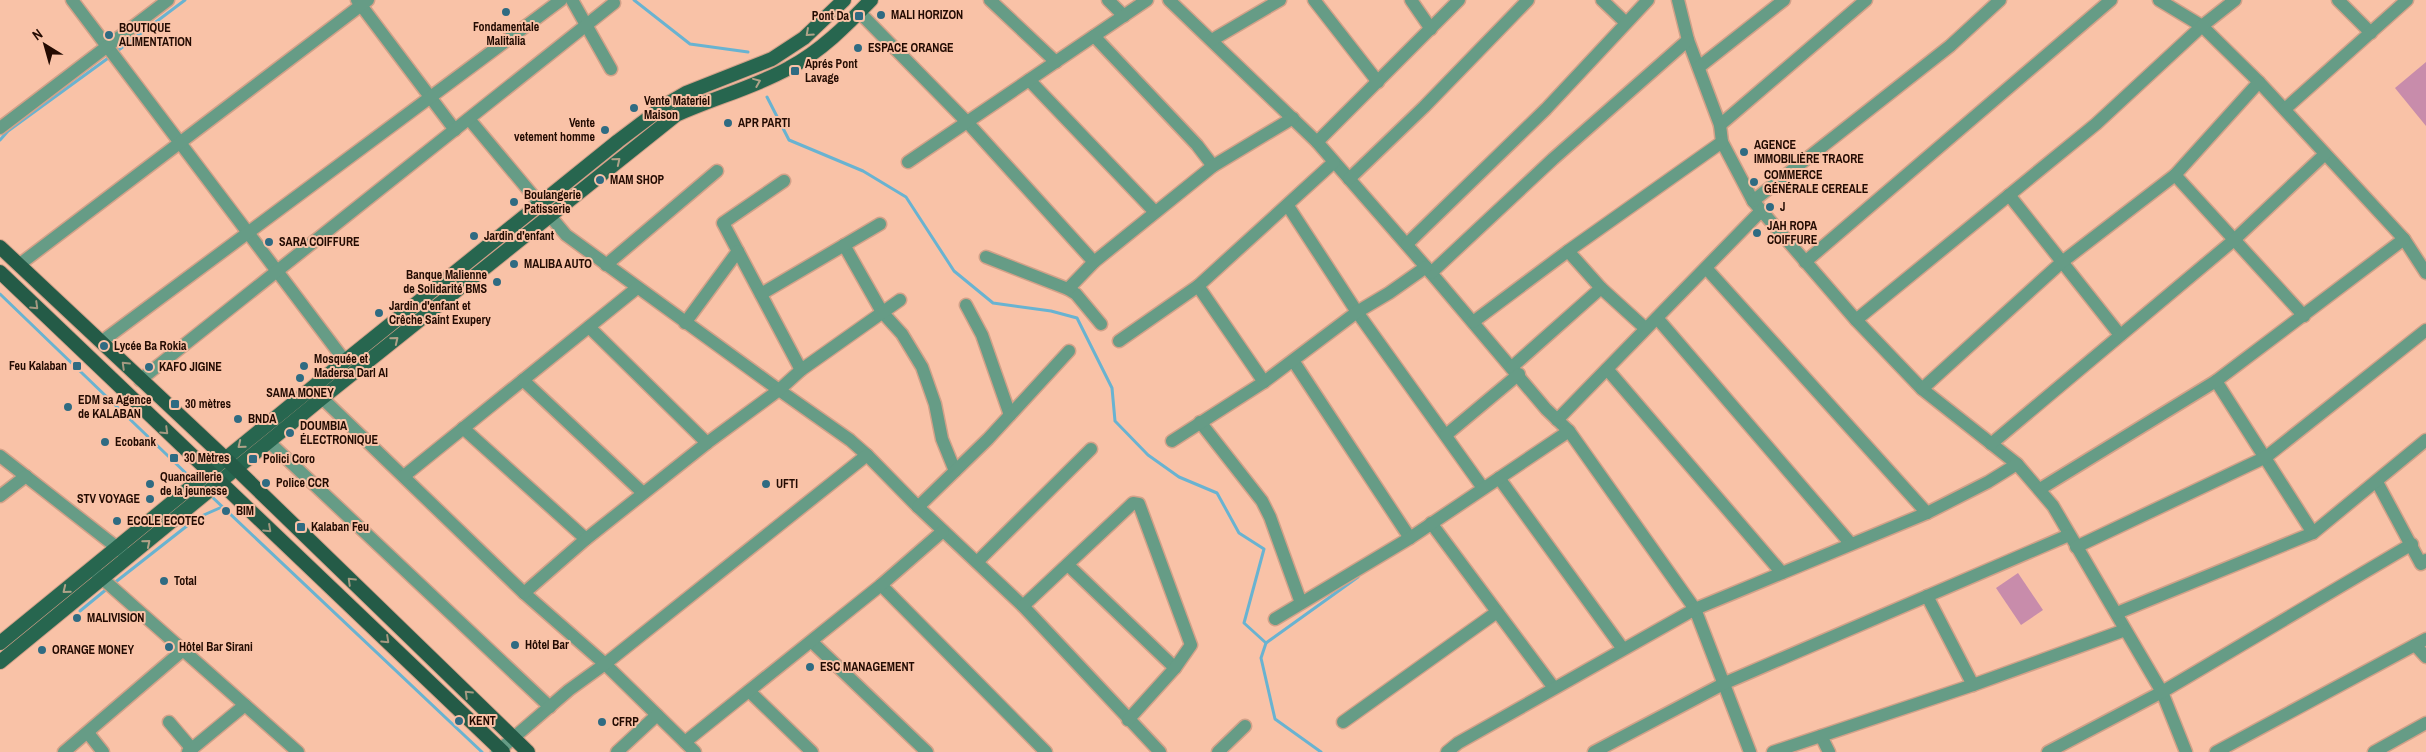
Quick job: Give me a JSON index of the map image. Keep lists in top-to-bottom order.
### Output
{
  "places": {
    "other": [
      "Fondamentale Malitalia",
      "MALI HORIZON",
      "BOUTIQUE ALIMENTATION",
      "ESPACE ORANGE",
      "Vente Materiel Maison",
      "APR PARTI",
      "Vente vetement homme",
      "AGENCE IMMOBILIÈRE TRAORE",
      "MAM SHOP",
      "COMMERCE GÉNÉRALE CEREALE",
      "Boulangerie Patisserie",
      "J",
      "JAH ROPA COIFFURE",
      "Jardin d'enfant",
      "SARA COIFFURE",
      "MALIBA AUTO",
      "Banque Malienne de Solidarité BMS",
      "Jardin d'enfant et Crêche Saint Exupery",
      "Lycée Ba Rokia",
      "Mosquée et Madersa Darl Al",
      "KAFO JIGINE",
      "SAMA MONEY",
      "EDM sa Agence de KALABAN",
      "BNDA",
      "DOUMBIA ÉLECTRONIQUE",
      "Ecobank",
      "Police CCR",
      "Quancaillerie de la jeunesse",
      "UFTI",
      "STV VOYAGE",
      "BIM",
      "ECOLE ECOTEC",
      "Total",
      "MALIVISION",
      "Hôtel Bar",
      "Hôtel Bar Sirani",
      "ORANGE MONEY",
      "ESC MANAGEMENT",
      "KENT",
      "CFRP"
    ],
    "transit": [
      "Pont Da",
      "Aprés Pont Lavage",
      "Feu Kalaban",
      "30 mètres",
      "30 Mètres",
      "Polici Coro",
      "Kalaban Feu"
    ]
  },
  "north": "top left"
}
